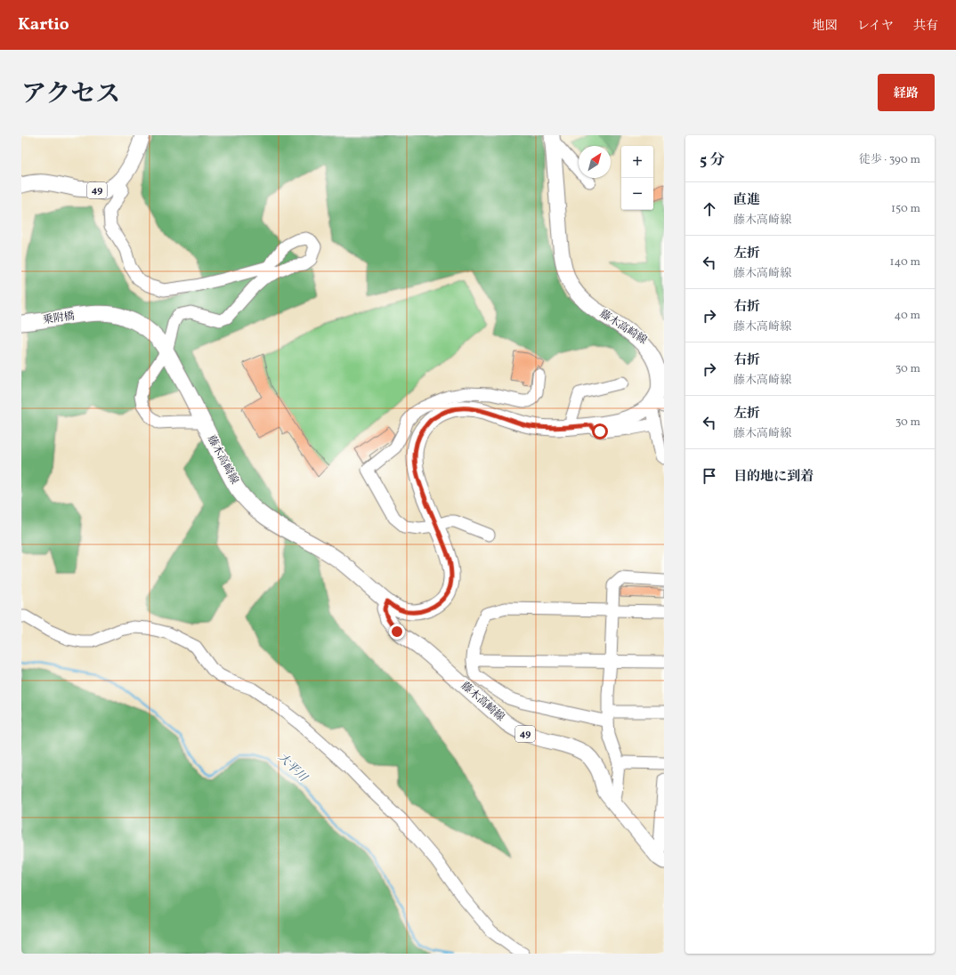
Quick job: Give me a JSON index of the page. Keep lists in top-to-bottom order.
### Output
{
  "streets": {
    "main road": ["49", "乗附橋", "藤木高崎線"]
  },
  "crossings": [
    ["乗附橋", "藤木高崎線"]
  ],
  "water": ["大平川"],
  "north": "top right",
  "page": {
    "header": "Kartio",
    "nav": ["地図", "レイヤ", "共有"],
    "title": "アクセス",
    "buttons": "経路",
    "heading": ["5 分", "徒歩 · 390 m"],
    "map_buttons": ["+", "−"],
    "list": [
      ["直進", "藤木高崎線", "150 m"],
      ["左折", "藤木高崎線", "140 m"],
      ["右折", "藤木高崎線", "40 m"],
      ["右折", "藤木高崎線", "30 m"],
      ["左折", "藤木高崎線", "30 m"],
      "目的地に到着"
    ]
  }
}
